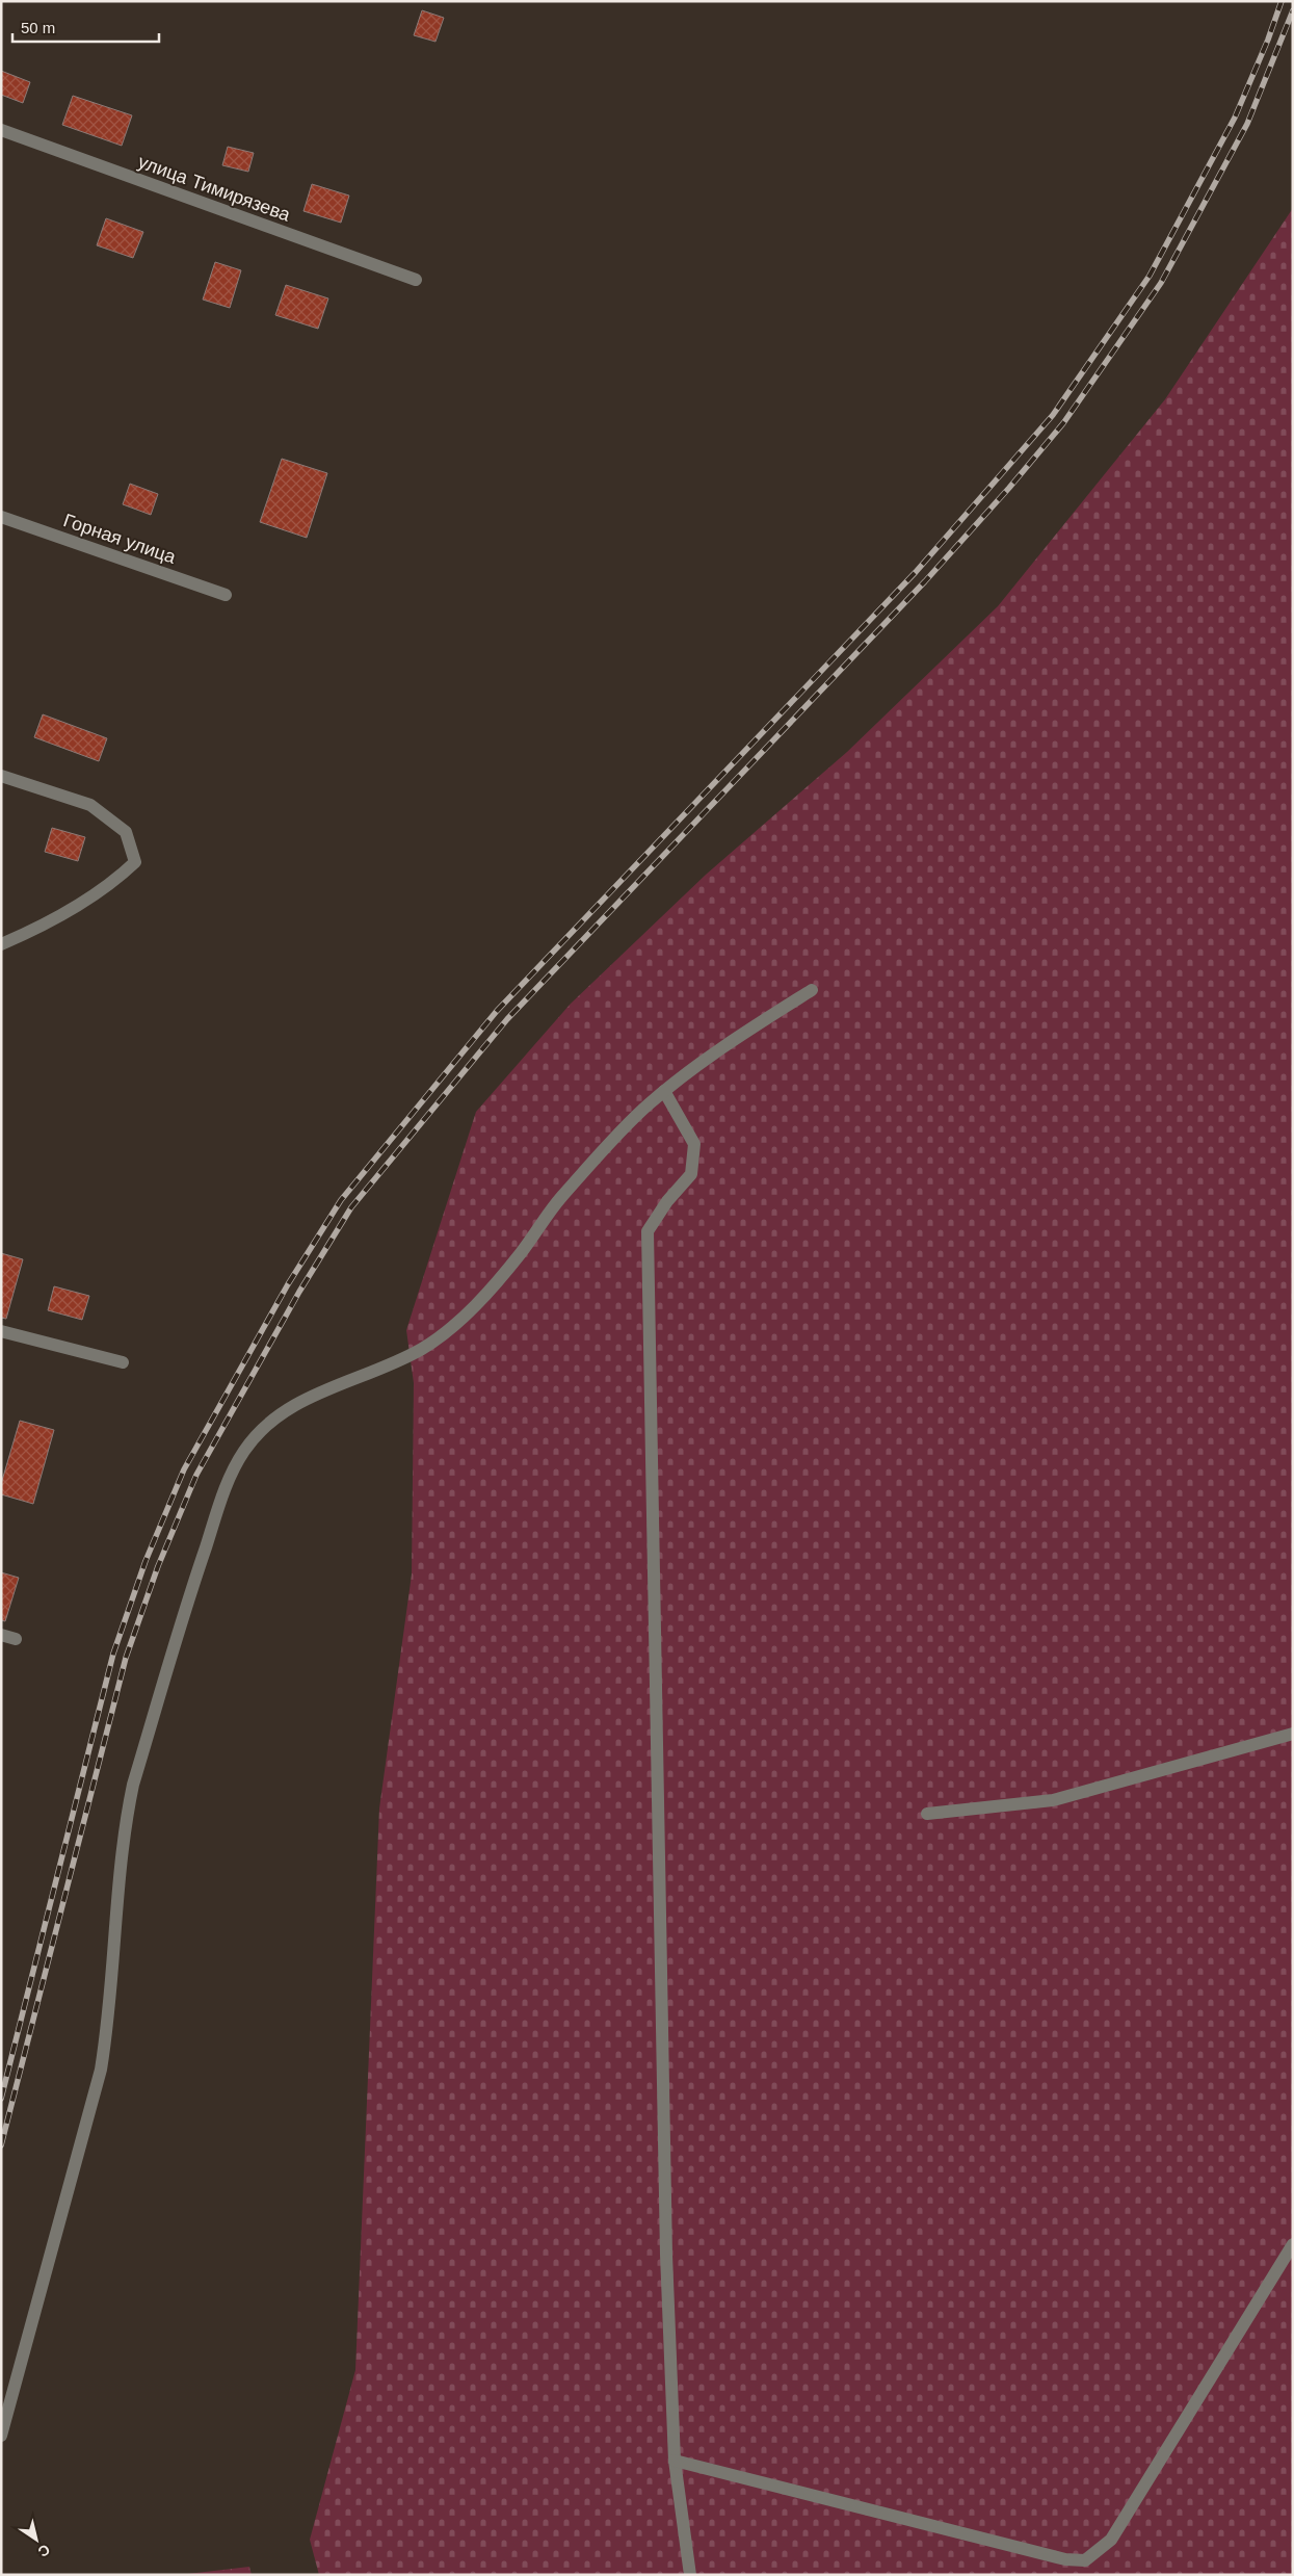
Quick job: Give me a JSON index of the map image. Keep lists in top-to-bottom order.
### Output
{
  "streets": {
    "street": ["улица Тимирязева", "Горная улица"]
  },
  "scale_bar": "50 m",
  "north": "bottom right"
}
